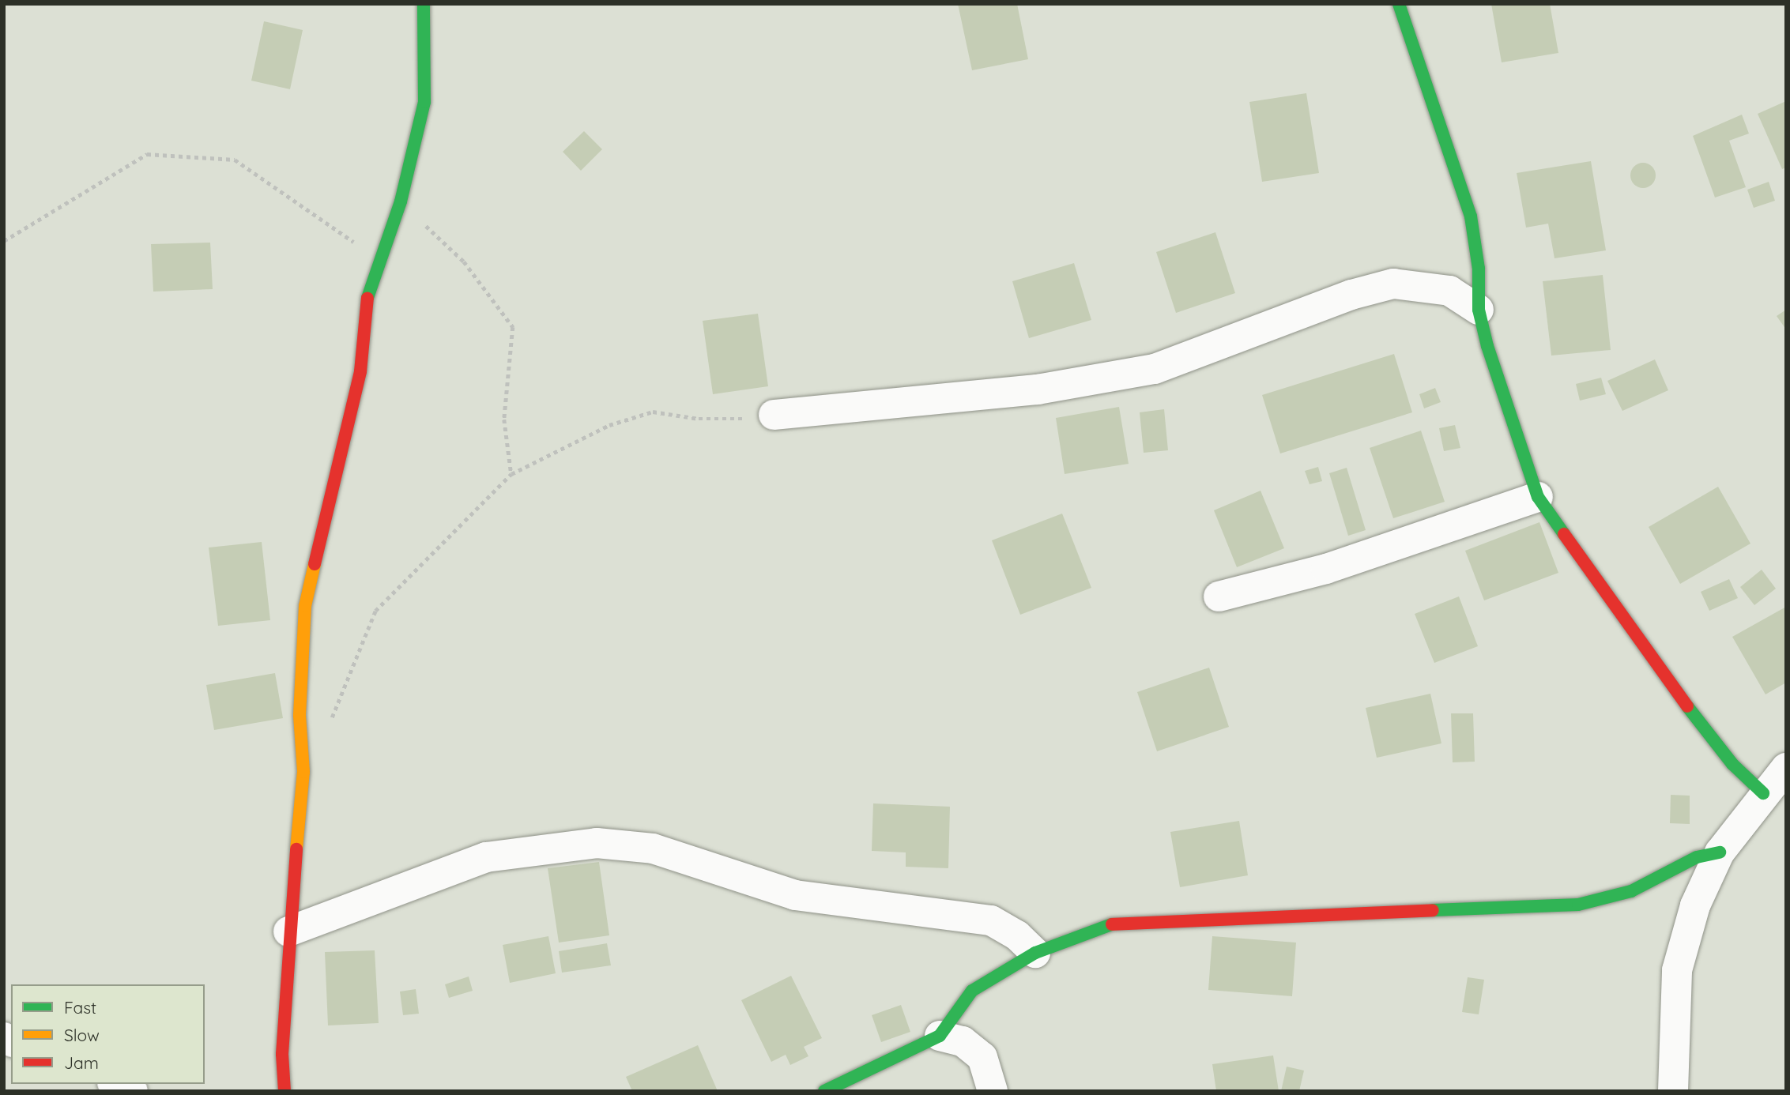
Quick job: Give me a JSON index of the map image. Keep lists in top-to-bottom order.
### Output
{
  "legend": ["Fast", "Slow", "Jam"]
}
